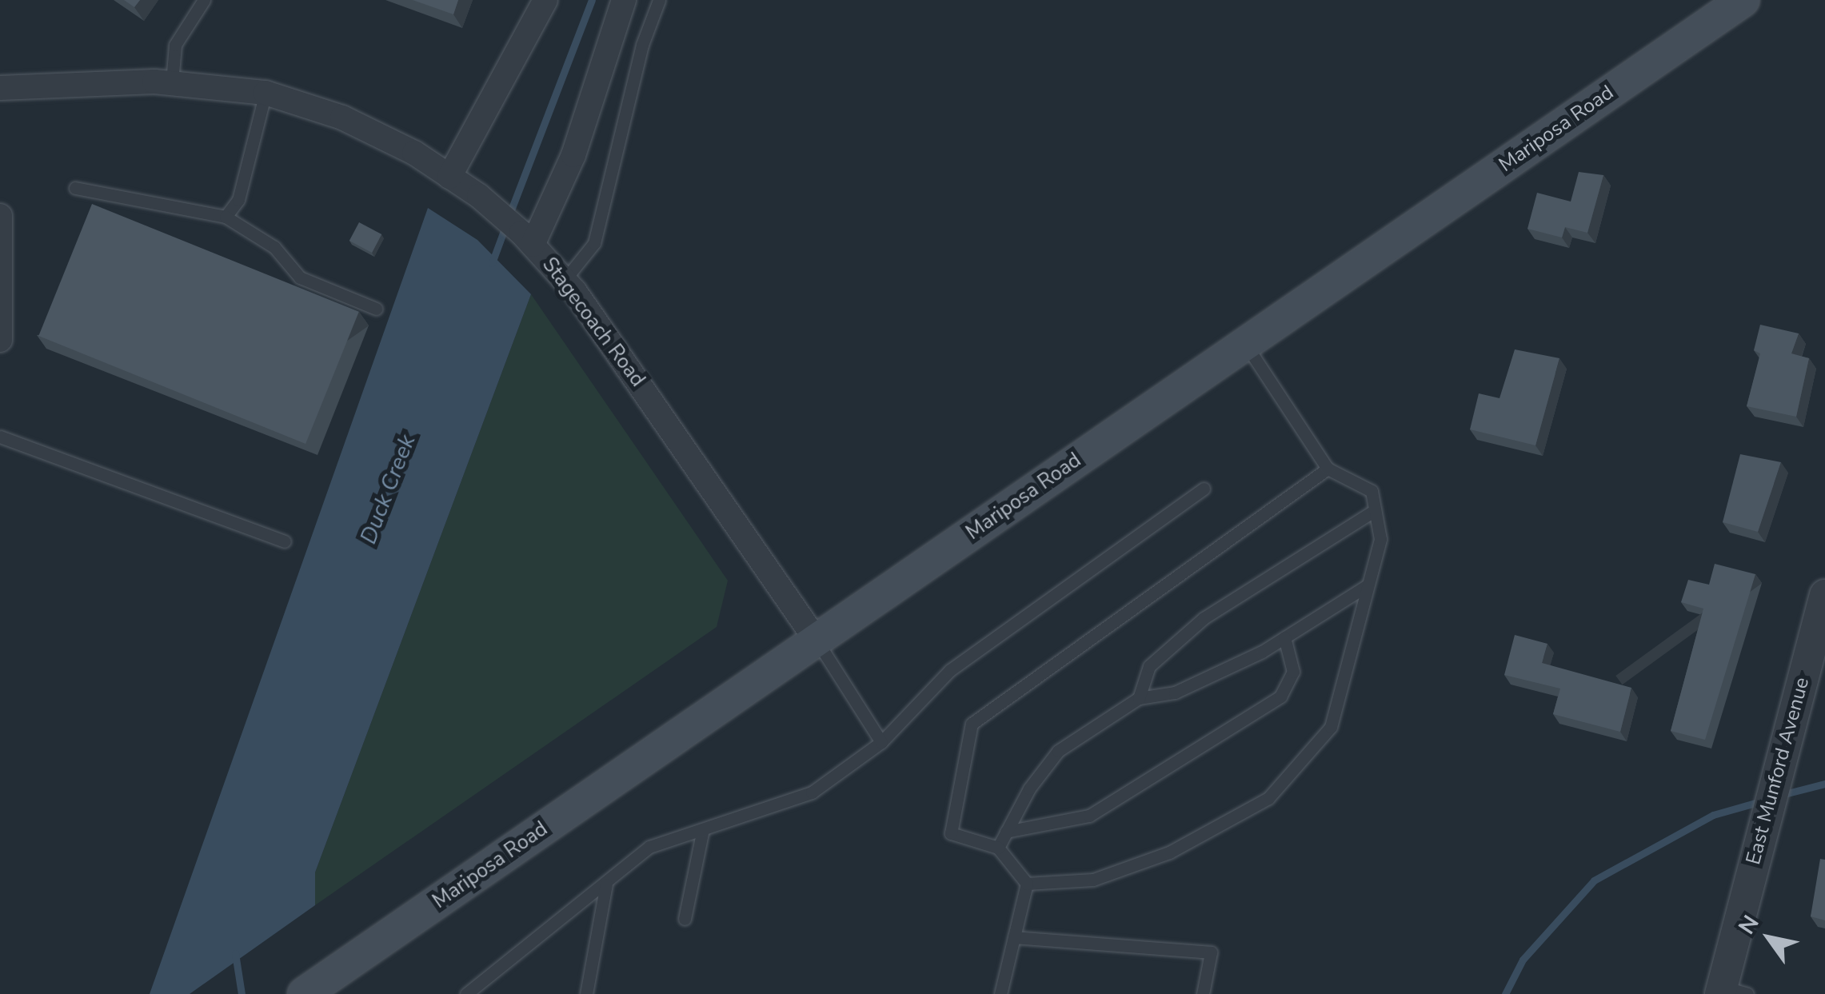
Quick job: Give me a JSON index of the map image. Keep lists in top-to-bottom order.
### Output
{
  "streets": {
    "main road": ["Mariposa Road"],
    "street": ["Stagecoach Road", "East Munford Avenue"]
  },
  "crossings": [
    ["Mariposa Road", "Stagecoach Road"]
  ],
  "water": ["Duck Creek"],
  "north": "top left"
}
